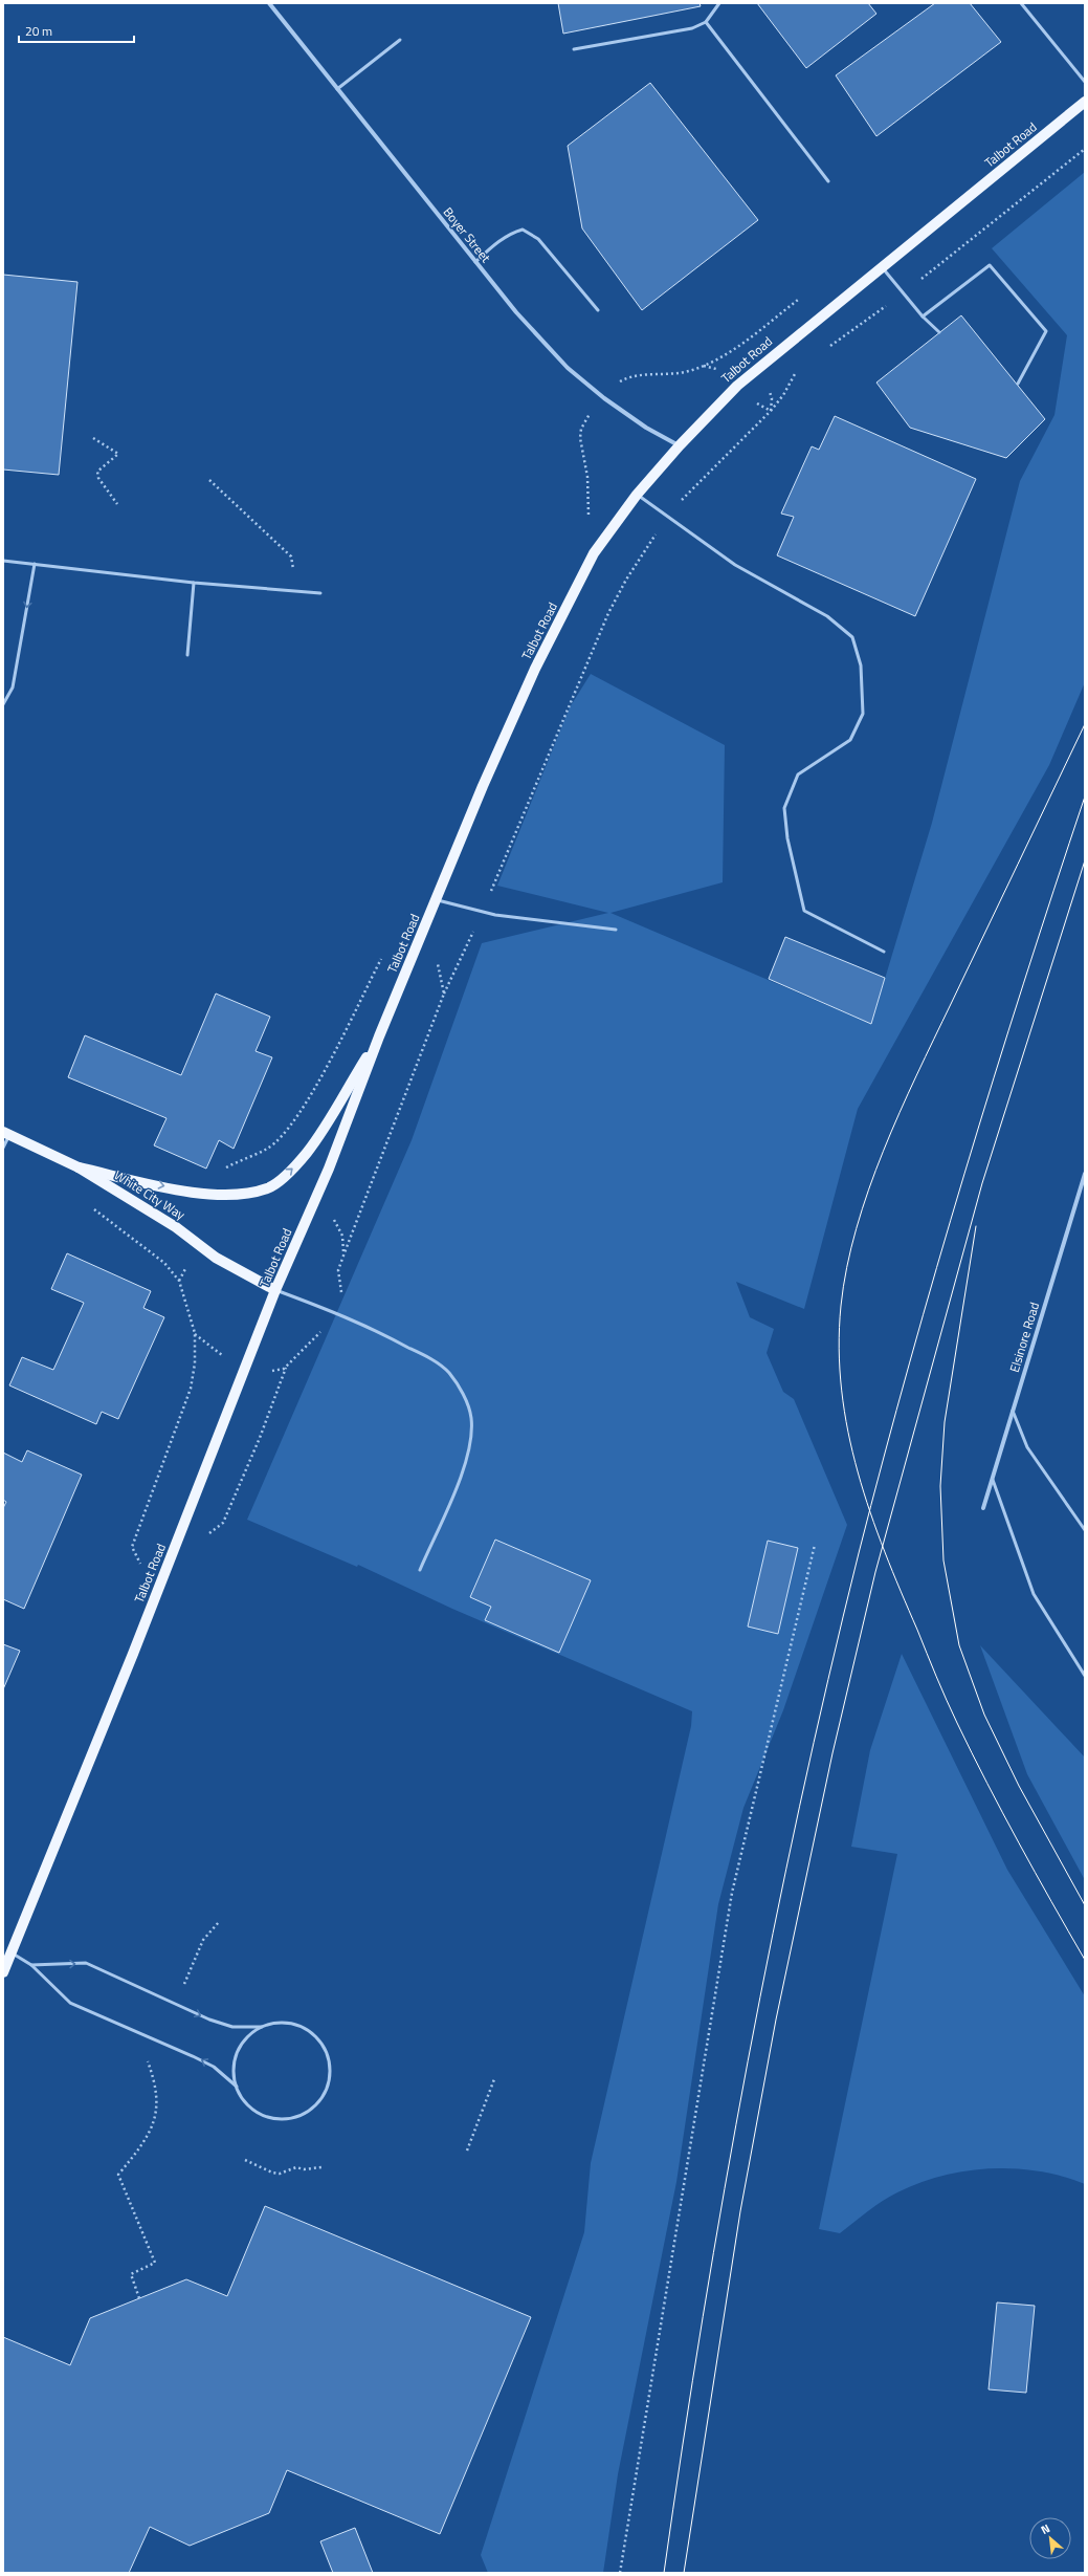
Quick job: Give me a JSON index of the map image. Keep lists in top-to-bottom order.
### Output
{
  "streets": {
    "main road": ["Talbot Road", "White City Way"],
    "street": ["Boyer Street", "Elsinore Road"]
  },
  "crossings": [
    ["Talbot Road", "Boyer Street"],
    ["Talbot Road", "White City Way"]
  ],
  "scale_bar": "20 m",
  "north": "top left"
}
